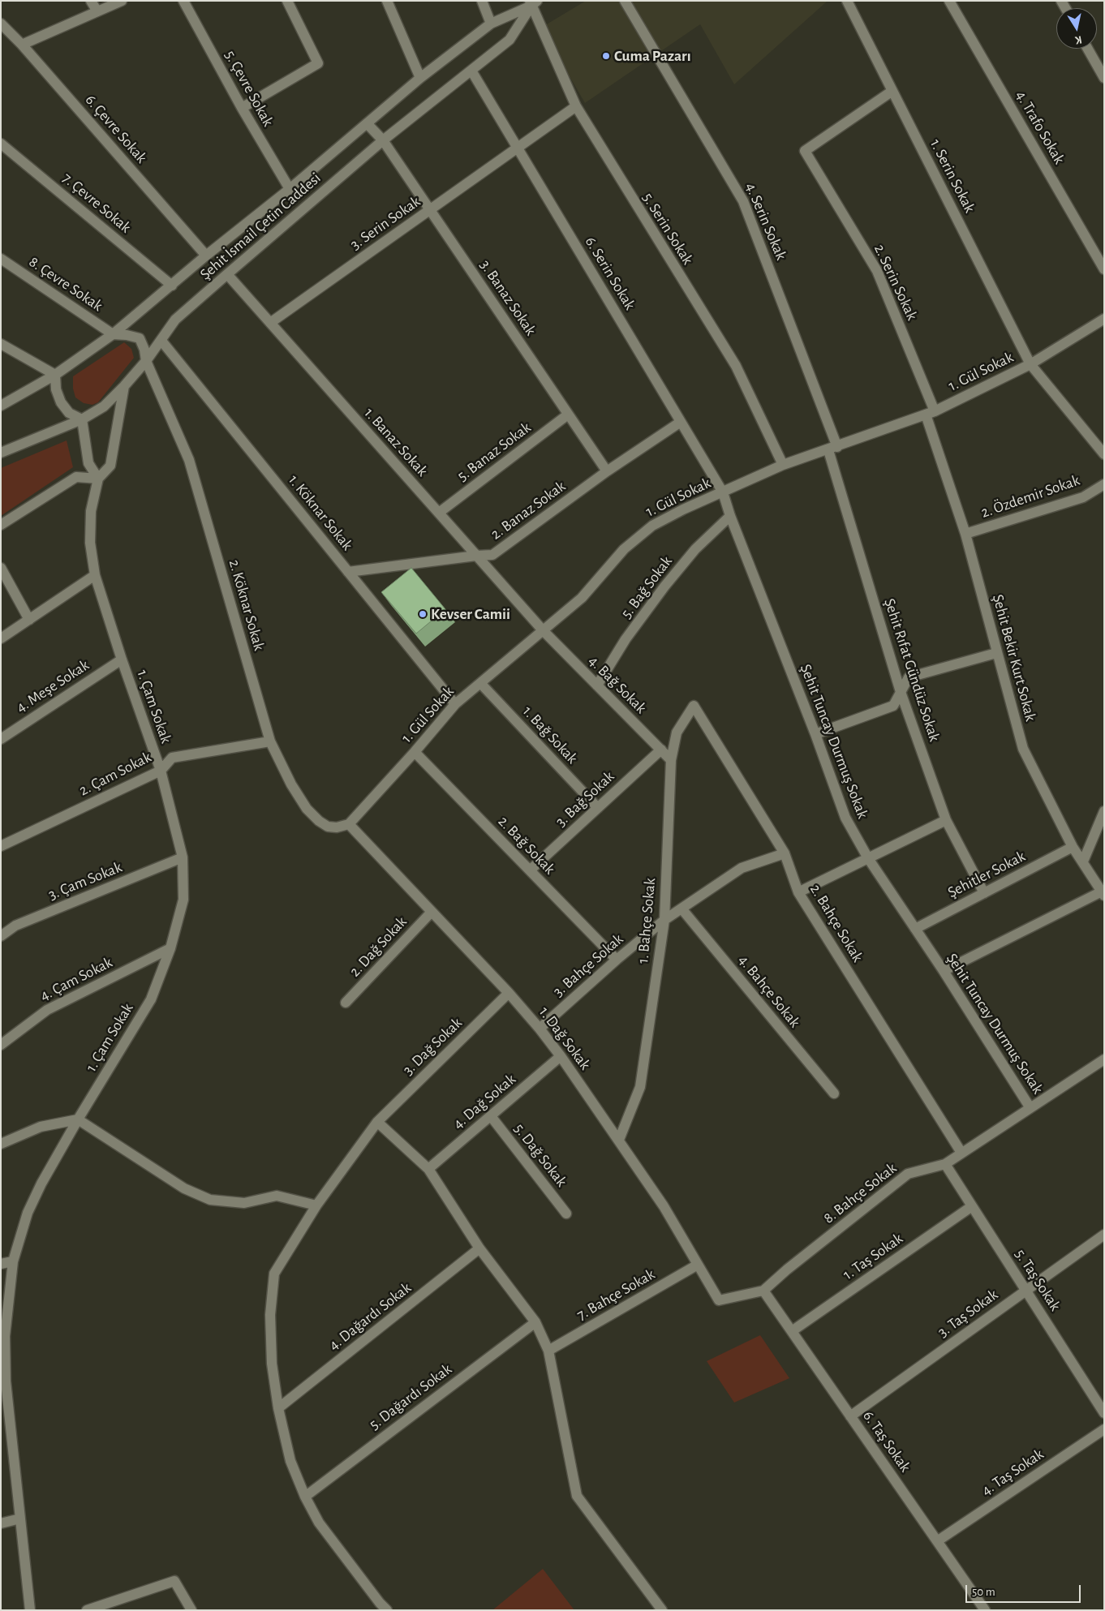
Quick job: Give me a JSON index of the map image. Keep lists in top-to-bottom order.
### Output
{
  "streets": {
    "street": [
      "5. Çevre Sokak",
      "4. Trafo Sokak",
      "6. Çevre Sokak",
      "1. Serin Sokak",
      "7. Çevre Sokak",
      "4. Serin Sokak",
      "3. Serin Sokak",
      "Şehit İsmail Çetin Caddesi",
      "5. Serin Sokak",
      "6. Serin Sokak",
      "2. Serin Sokak",
      "8. Çevre Sokak",
      "3. Banaz Sokak",
      "1. Gül Sokak",
      "1. Banaz Sokak",
      "5. Banaz Sokak",
      "2. Özdemir Sokak",
      "2. Banaz Sokak",
      "1. Köknar Sokak",
      "5. Bağ Sokak",
      "2. Köknar Sokak",
      "Şehit Bekir Kurt Sokak",
      "Şehit Rıfat Gündüz Sokak",
      "4. Bağ Sokak",
      "4. Meşe Sokak",
      "1. Çam Sokak",
      "1. Bağ Sokak",
      "Şehit Tuncay Durmuş Sokak",
      "2. Çam Sokak",
      "3. Bağ Sokak",
      "2. Bağ Sokak",
      "Şehitler Sokak",
      "3. Çam Sokak",
      "1. Bahçe Sokak",
      "2. Bahçe Sokak",
      "2. Dağ Sokak",
      "3. Bahçe Sokak",
      "4. Çam Sokak",
      "4. Bahçe Sokak",
      "1. Dağ Sokak",
      "3. Dağ Sokak",
      "4. Dağ Sokak",
      "5. Dağ Sokak",
      "8. Bahçe Sokak",
      "1. Taş Sokak",
      "5. Taş Sokak",
      "7. Bahçe Sokak",
      "3. Taş Sokak",
      "4. Dağardı Sokak",
      "5. Dağardı Sokak",
      "6. Taş Sokak",
      "4. Taş Sokak"
    ]
  },
  "crossings": [
    ["5. Çevre Sokak", "Şehit İsmail Çetin Caddesi"],
    ["6. Çevre Sokak", "Şehit İsmail Çetin Caddesi"],
    ["1. Serin Sokak", "2. Serin Sokak"],
    ["1. Serin Sokak", "1. Gül Sokak"],
    ["7. Çevre Sokak", "Şehit İsmail Çetin Caddesi"],
    ["4. Serin Sokak", "1. Gül Sokak"],
    ["4. Serin Sokak", "Şehit Rıfat Gündüz Sokak"],
    ["3. Serin Sokak", "5. Serin Sokak"],
    ["3. Serin Sokak", "6. Serin Sokak"],
    ["3. Serin Sokak", "3. Banaz Sokak"],
    ["3. Serin Sokak", "1. Banaz Sokak"],
    ["Şehit İsmail Çetin Caddesi", "5. Serin Sokak"],
    ["Şehit İsmail Çetin Caddesi", "6. Serin Sokak"],
    ["Şehit İsmail Çetin Caddesi", "8. Çevre Sokak"],
    ["Şehit İsmail Çetin Caddesi", "3. Banaz Sokak"],
    ["Şehit İsmail Çetin Caddesi", "1. Banaz Sokak"],
    ["Şehit İsmail Çetin Caddesi", "1. Köknar Sokak"],
    ["Şehit İsmail Çetin Caddesi", "2. Köknar Sokak"],
    ["5. Serin Sokak", "1. Gül Sokak"],
    ["6. Serin Sokak", "1. Gül Sokak"],
    ["6. Serin Sokak", "2. Banaz Sokak"],
    ["6. Serin Sokak", "Şehit Tuncay Durmuş Sokak"],
    ["2. Serin Sokak", "1. Gül Sokak"],
    ["2. Serin Sokak", "Şehit Bekir Kurt Sokak"],
    ["8. Çevre Sokak", "2. Köknar Sokak"],
    ["3. Banaz Sokak", "5. Banaz Sokak"],
    ["3. Banaz Sokak", "2. Banaz Sokak"],
    ["1. Gül Sokak", "1. Banaz Sokak"],
    ["1. Gül Sokak", "1. Köknar Sokak"],
    ["1. Gül Sokak", "2. Köknar Sokak"],
    ["1. Gül Sokak", "Şehit Bekir Kurt Sokak"],
    ["1. Gül Sokak", "Şehit Rıfat Gündüz Sokak"],
    ["1. Gül Sokak", "4. Bağ Sokak"],
    ["1. Gül Sokak", "1. Bağ Sokak"],
    ["1. Gül Sokak", "Şehit Tuncay Durmuş Sokak"],
    ["1. Gül Sokak", "2. Bağ Sokak"],
    ["1. Gül Sokak", "1. Dağ Sokak"],
    ["1. Banaz Sokak", "5. Banaz Sokak"],
    ["1. Banaz Sokak", "2. Banaz Sokak"],
    ["1. Banaz Sokak", "4. Bağ Sokak"],
    ["2. Özdemir Sokak", "Şehit Bekir Kurt Sokak"],
    ["2. Banaz Sokak", "1. Köknar Sokak"],
    ["5. Bağ Sokak", "4. Bağ Sokak"],
    ["5. Bağ Sokak", "Şehit Tuncay Durmuş Sokak"],
    ["2. Köknar Sokak", "2. Çam Sokak"],
    ["2. Köknar Sokak", "1. Dağ Sokak"],
    ["Şehit Bekir Kurt Sokak", "Şehitler Sokak"],
    ["Şehit Rıfat Gündüz Sokak", "Şehitler Sokak"],
    ["4. Bağ Sokak", "3. Bağ Sokak"],
    ["4. Bağ Sokak", "1. Bahçe Sokak"],
    ["4. Meşe Sokak", "1. Çam Sokak"],
    ["1. Çam Sokak", "2. Çam Sokak"],
    ["1. Çam Sokak", "3. Çam Sokak"],
    ["1. Çam Sokak", "4. Çam Sokak"],
    ["1. Bağ Sokak", "3. Bağ Sokak"],
    ["Şehit Tuncay Durmuş Sokak", "Şehitler Sokak"],
    ["Şehit Tuncay Durmuş Sokak", "8. Bahçe Sokak"],
    ["3. Bağ Sokak", "2. Bağ Sokak"],
    ["2. Bağ Sokak", "3. Bahçe Sokak"],
    ["1. Bahçe Sokak", "2. Bahçe Sokak"],
    ["1. Bahçe Sokak", "3. Bahçe Sokak"],
    ["1. Bahçe Sokak", "1. Dağ Sokak"],
    ["2. Bahçe Sokak", "3. Bahçe Sokak"],
    ["2. Bahçe Sokak", "8. Bahçe Sokak"],
    ["2. Dağ Sokak", "1. Dağ Sokak"],
    ["3. Bahçe Sokak", "4. Bahçe Sokak"],
    ["3. Bahçe Sokak", "1. Dağ Sokak"],
    ["1. Dağ Sokak", "3. Dağ Sokak"],
    ["1. Dağ Sokak", "4. Dağ Sokak"],
    ["1. Dağ Sokak", "8. Bahçe Sokak"],
    ["1. Dağ Sokak", "7. Bahçe Sokak"],
    ["3. Dağ Sokak", "4. Dağardı Sokak"],
    ["3. Dağ Sokak", "5. Dağardı Sokak"],
    ["4. Dağ Sokak", "5. Dağ Sokak"],
    ["8. Bahçe Sokak", "5. Taş Sokak"],
    ["8. Bahçe Sokak", "6. Taş Sokak"],
    ["1. Taş Sokak", "5. Taş Sokak"],
    ["1. Taş Sokak", "6. Taş Sokak"],
    ["5. Taş Sokak", "3. Taş Sokak"],
    ["3. Taş Sokak", "6. Taş Sokak"],
    ["6. Taş Sokak", "4. Taş Sokak"]
  ],
  "places": ["Cuma Pazarı", "Kevser Camii"],
  "scale_bar": "50 m",
  "north": "bottom"
}
